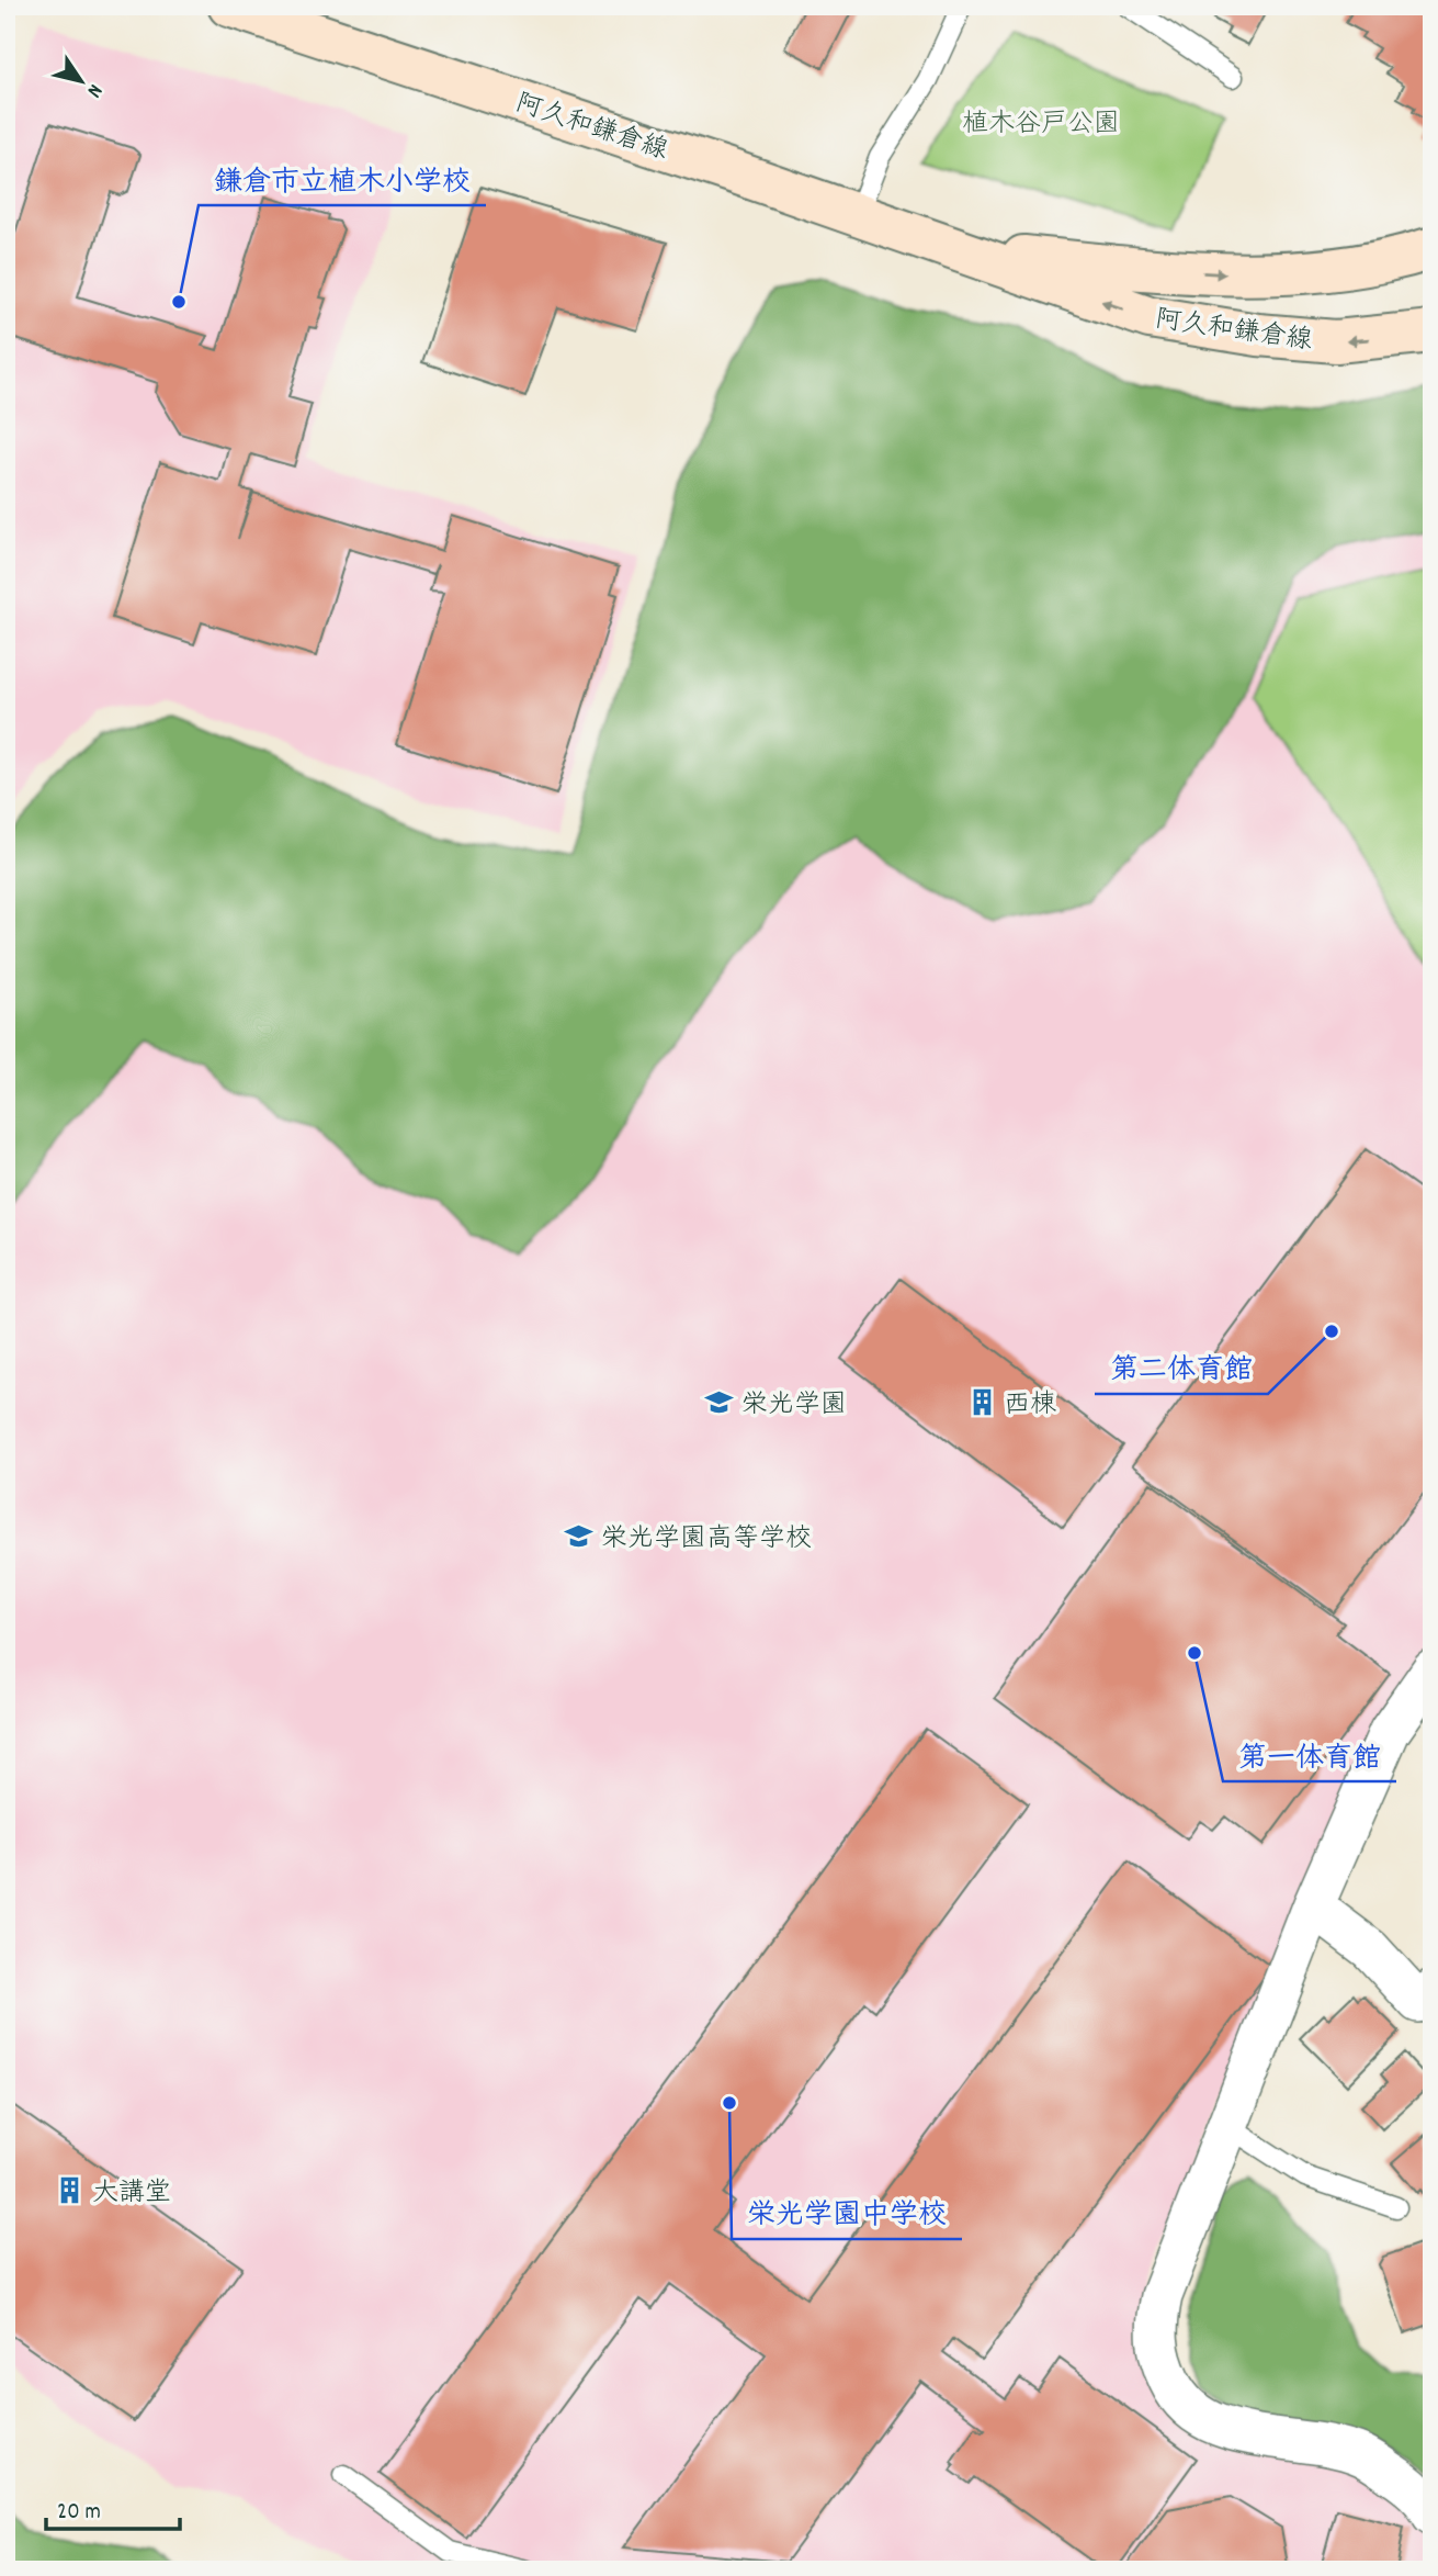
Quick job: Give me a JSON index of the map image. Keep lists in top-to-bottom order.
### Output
{
  "streets": {
    "main road": ["阿久和鎌倉線"]
  },
  "parks": ["植木谷戸公園"],
  "places": {
    "other": [
      "鎌倉市立植木小学校",
      "第二体育館",
      "第一体育館",
      "栄光学園中学校"
    ],
    "school or university": ["栄光学園", "栄光学園高等学校"],
    "building": ["西棟", "大講堂"]
  },
  "scale_bar": "20 m",
  "north": "bottom right"
}
